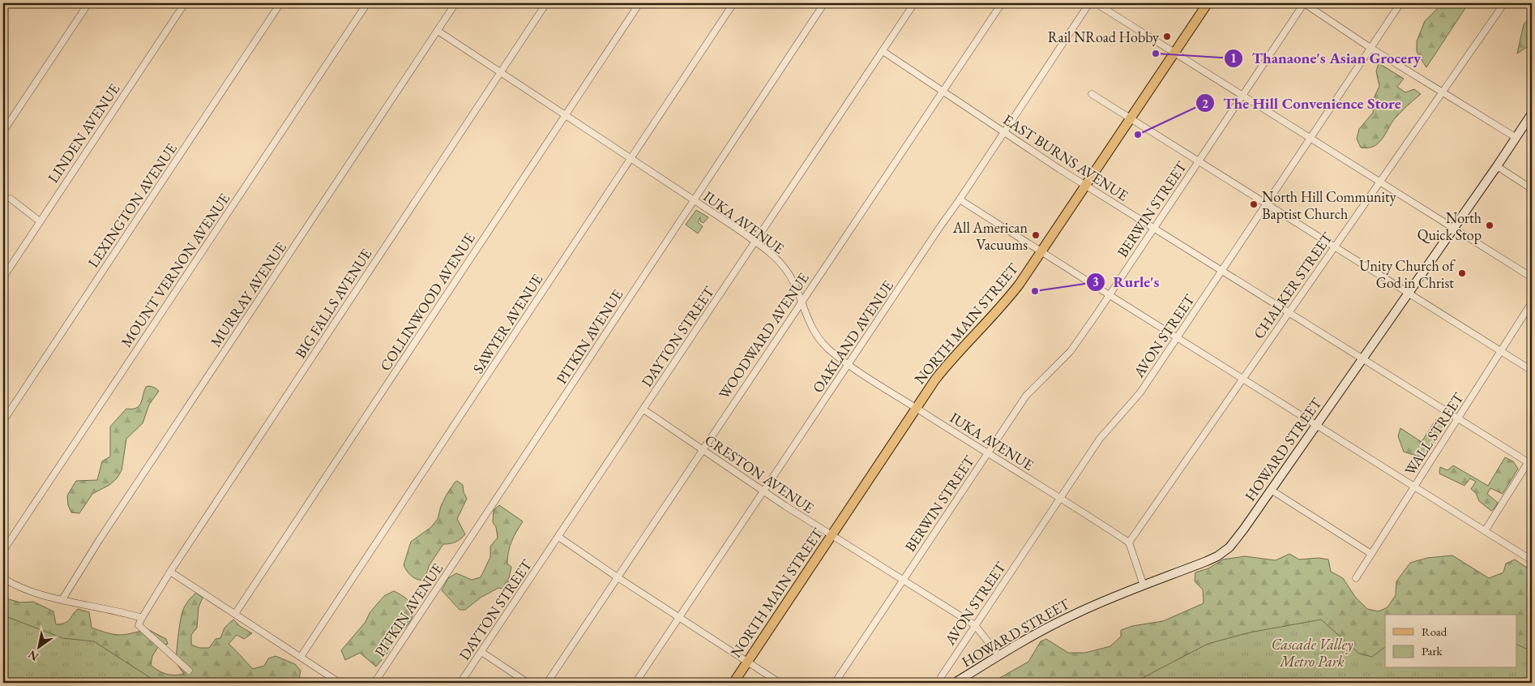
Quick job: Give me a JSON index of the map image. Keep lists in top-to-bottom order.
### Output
{
  "streets": {
    "main road": ["NORTH MAIN STREET", "HOWARD STREET"],
    "street": [
      "LINDEN AVENUE",
      "EAST BURNS AVENUE",
      "LEXINGTON AVENUE",
      "BERWIN STREET",
      "IUKA AVENUE",
      "MOUNT VERNON AVENUE",
      "CHALKER STREET",
      "MURRAY AVENUE",
      "COLLINWOOD AVENUE",
      "BIG FALLS AVENUE",
      "SAWYER AVENUE",
      "WOODWARD AVENUE",
      "AVON STREET",
      "PITKIN AVENUE",
      "DAYTON STREET",
      "OAKLAND AVENUE",
      "WALL STREET",
      "CRESTON AVENUE"
    ]
  },
  "crossings": [
    ["EAST BURNS AVENUE", "BERWIN STREET"],
    ["EAST BURNS AVENUE", "CHALKER STREET"],
    ["EAST BURNS AVENUE", "NORTH MAIN STREET"],
    ["EAST BURNS AVENUE", "WOODWARD AVENUE"],
    ["EAST BURNS AVENUE", "AVON STREET"],
    ["EAST BURNS AVENUE", "DAYTON STREET"],
    ["EAST BURNS AVENUE", "OAKLAND AVENUE"],
    ["EAST BURNS AVENUE", "WALL STREET"],
    ["EAST BURNS AVENUE", "HOWARD STREET"],
    ["BERWIN STREET", "IUKA AVENUE"],
    ["BERWIN STREET", "CRESTON AVENUE"],
    ["IUKA AVENUE", "CHALKER STREET"],
    ["IUKA AVENUE", "MURRAY AVENUE"],
    ["IUKA AVENUE", "COLLINWOOD AVENUE"],
    ["IUKA AVENUE", "BIG FALLS AVENUE"],
    ["IUKA AVENUE", "SAWYER AVENUE"],
    ["IUKA AVENUE", "NORTH MAIN STREET"],
    ["IUKA AVENUE", "WOODWARD AVENUE"],
    ["IUKA AVENUE", "AVON STREET"],
    ["IUKA AVENUE", "PITKIN AVENUE"],
    ["IUKA AVENUE", "DAYTON STREET"],
    ["IUKA AVENUE", "OAKLAND AVENUE"],
    ["NORTH MAIN STREET", "CRESTON AVENUE"],
    ["WOODWARD AVENUE", "CRESTON AVENUE"],
    ["AVON STREET", "CRESTON AVENUE"],
    ["DAYTON STREET", "CRESTON AVENUE"],
    ["OAKLAND AVENUE", "CRESTON AVENUE"],
    ["HOWARD STREET", "CRESTON AVENUE"]
  ],
  "parks": ["Cascade Valley Metro Park"],
  "places": [
    "Rail NRoad Hobby",
    "Thanaone's Asian Grocery",
    "The Hill Convenience Store",
    "North Hill Community Baptist Church",
    "North Quick Stop",
    "All American Vacuums",
    "Unity Church of God in Christ",
    "Rurle's"
  ],
  "legend": ["Road", "Park"],
  "north": "bottom left"
}
